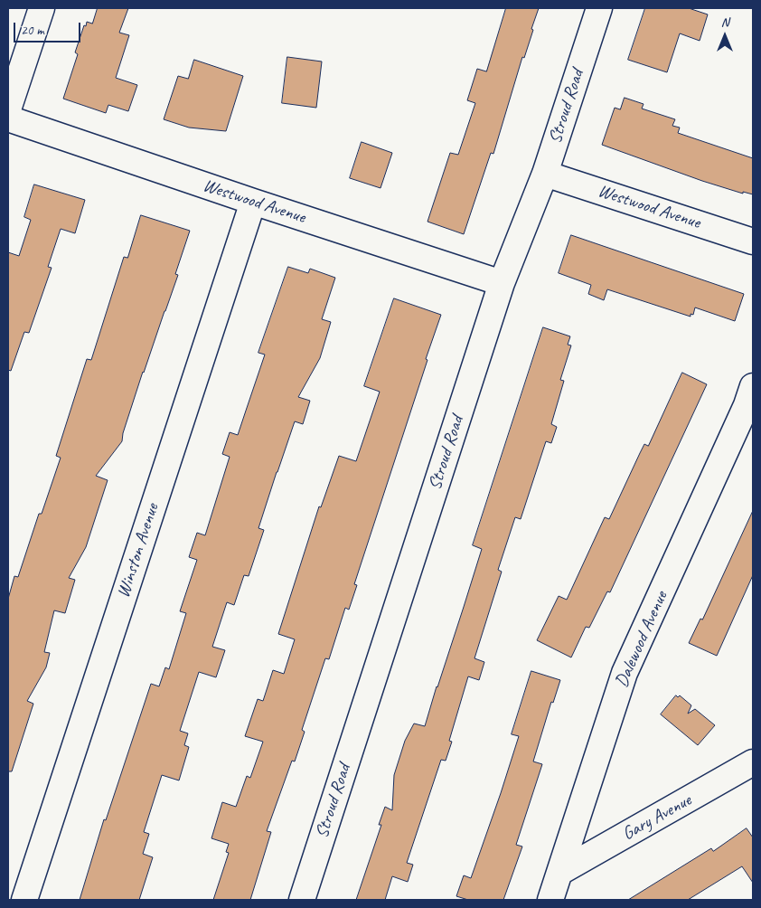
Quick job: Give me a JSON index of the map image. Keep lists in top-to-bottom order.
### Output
{
  "streets": {
    "street": [
      "Stroud Road",
      "Westwood Avenue",
      "Winston Avenue",
      "Dalewood Avenue",
      "Gary Avenue"
    ]
  },
  "crossings": [
    ["Stroud Road", "Westwood Avenue"],
    ["Westwood Avenue", "Winston Avenue"],
    ["Dalewood Avenue", "Gary Avenue"]
  ],
  "scale_bar": "20 m",
  "north": "top"
}
